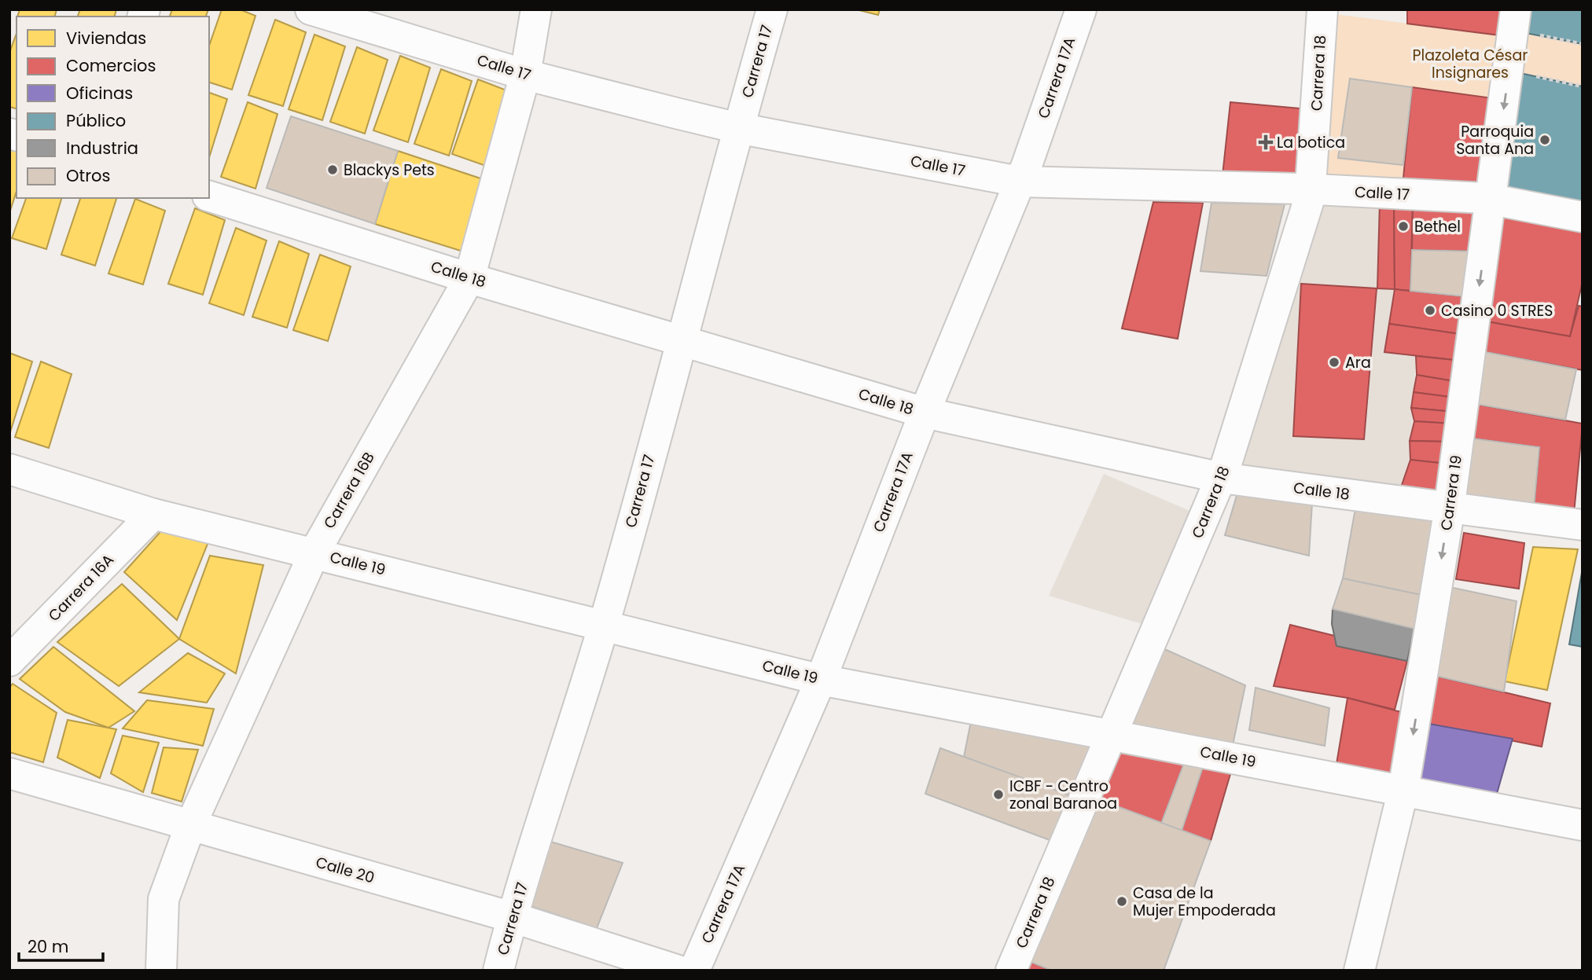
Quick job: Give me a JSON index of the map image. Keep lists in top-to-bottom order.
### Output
{
  "streets": {
    "street": [
      "Carrera 17",
      "Calle 17",
      "Carrera 18",
      "Carrera 17A",
      "Calle 18",
      "Carrera 16B",
      "Carrera 19",
      "Calle 19",
      "Carrera 16A",
      "Calle 20"
    ]
  },
  "crossings": [
    ["Carrera 17", "Calle 17"],
    ["Carrera 17", "Calle 18"],
    ["Carrera 17", "Calle 19"],
    ["Carrera 17", "Calle 20"],
    ["Calle 17", "Carrera 18"],
    ["Calle 17", "Carrera 17A"],
    ["Calle 17", "Carrera 16B"],
    ["Calle 17", "Carrera 19"],
    ["Carrera 18", "Calle 18"],
    ["Carrera 18", "Calle 19"],
    ["Carrera 17A", "Calle 18"],
    ["Carrera 17A", "Calle 19"],
    ["Calle 18", "Carrera 16B"],
    ["Calle 18", "Carrera 19"],
    ["Carrera 16B", "Calle 19"],
    ["Carrera 16B", "Calle 20"],
    ["Carrera 19", "Calle 19"],
    ["Calle 19", "Carrera 16A"]
  ],
  "one_way": ["Carrera 19"],
  "parks": ["Plazoleta César Insignares"],
  "places": {
    "other": [
      "Parroquia Santa Ana",
      "Blackys Pets",
      "Bethel",
      "Casino 0 STRES",
      "Ara",
      "ICBF - Centro zonal Baranoa",
      "Casa de la Mujer Empoderada"
    ],
    "health": ["La botica"]
  },
  "legend": [
    "Viviendas",
    "Comercios",
    "Oficinas",
    "Público",
    "Industria",
    "Otros"
  ],
  "scale_bar": "20 m"
}
